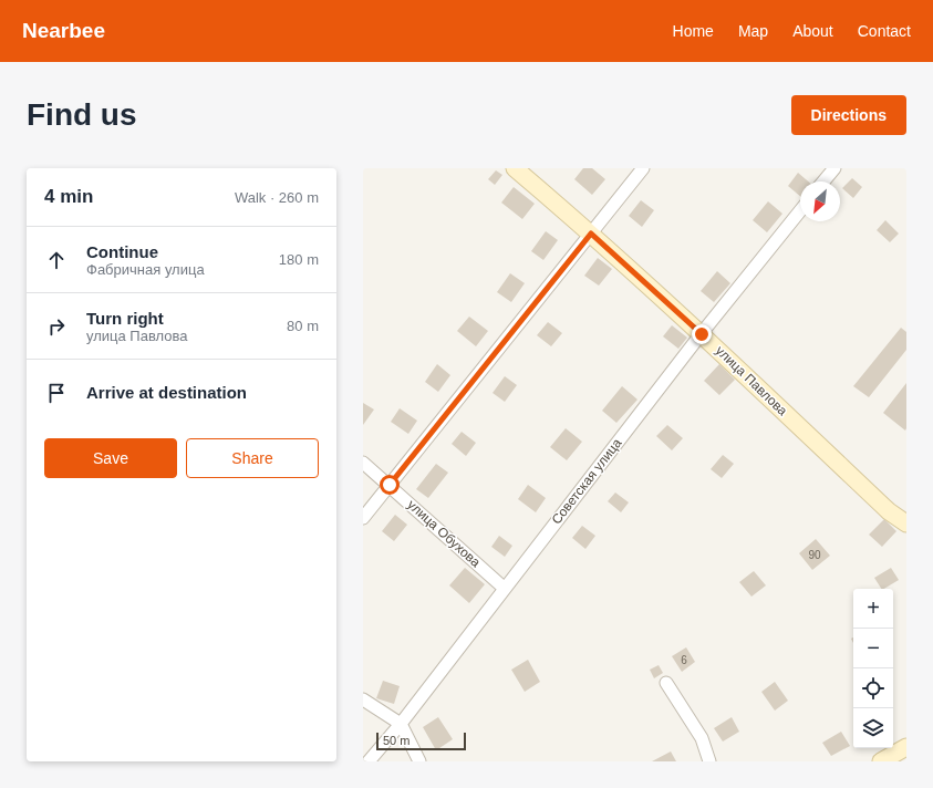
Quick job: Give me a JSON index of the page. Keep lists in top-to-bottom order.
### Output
{
  "streets": {
    "street": ["улица Павлова", "Советская улица", "улица Обухова"]
  },
  "crossings": [
    ["улица Павлова", "Советская улица"],
    ["Советская улица", "улица Обухова"]
  ],
  "house_numbers": ["90", "6"],
  "scale_bar": "50 m",
  "north": "bottom left",
  "page": {
    "header": "Nearbee",
    "nav": [
      "Home",
      "Map",
      "About",
      "Contact"
    ],
    "buttons": [
      "Directions",
      ["Save", "Share"]
    ],
    "title": "Find us",
    "heading": ["4 min", "Walk · 260 m"],
    "list": [
      ["Continue", "Фабричная улица", "180 m"],
      ["Turn right", "улица Павлова", "80 m"],
      "Arrive at destination"
    ],
    "map_buttons": ["+", "−"],
    "scale": "50 m"
  }
}
